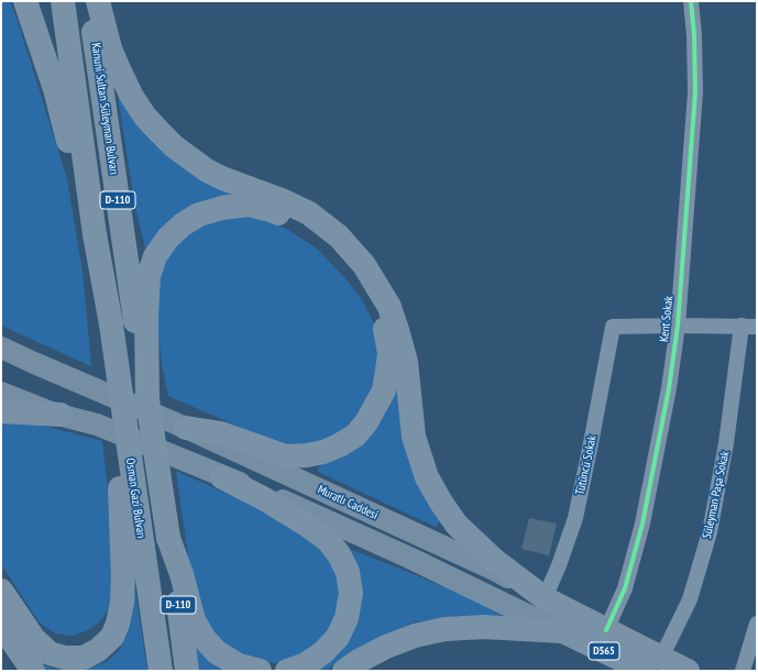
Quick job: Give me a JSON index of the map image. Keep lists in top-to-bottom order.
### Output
{
  "streets": {
    "highway": [
      "Kanuni Sultan Süleyman Bulvarı",
      "D-110",
      "Osman Gazi Bulvarı",
      "Muratlı Caddesi",
      "D565"
    ],
    "street": ["Kent Sokak", "Tütüncü Sokak", "Süleyman Paşa Sokak"]
  },
  "crossings": [
    ["Kanuni Sultan Süleyman Bulvarı", "D-110"],
    ["D-110", "Osman Gazi Bulvarı"],
    ["Kent Sokak", "Tütüncü Sokak"],
    ["Kent Sokak", "Muratlı Caddesi"],
    ["Tütüncü Sokak", "Muratlı Caddesi"],
    ["Süleyman Paşa Sokak", "Muratlı Caddesi"]
  ]
}
